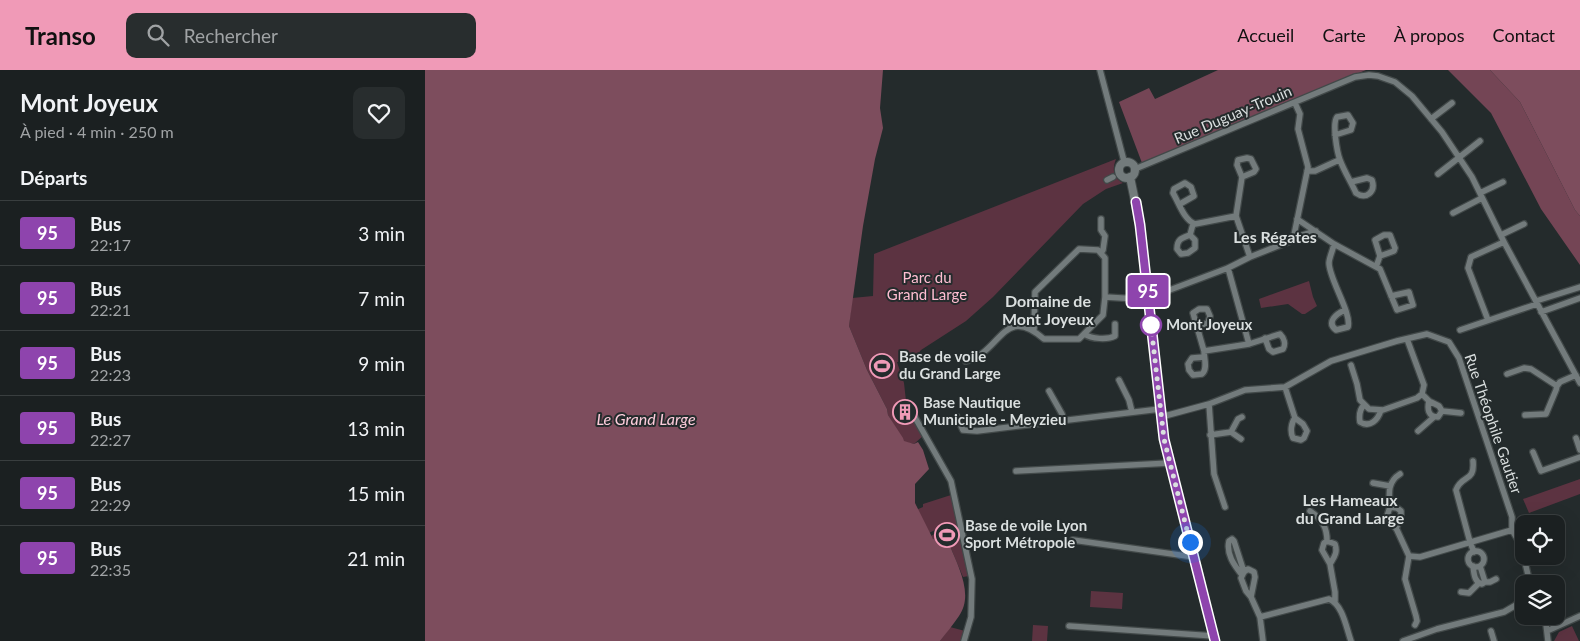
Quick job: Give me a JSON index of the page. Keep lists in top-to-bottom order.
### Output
{
  "streets": {
    "street": ["Rue Duguay-Trouin", "Rue Théophile Gautier"]
  },
  "districts": ["Les Régates", "Domaine de Mont Joyeux", "Les Hameaux du Grand Large"],
  "water": ["Le Grand Large"],
  "parks": ["Parc du Grand Large"],
  "places": {
    "other": ["Mont Joyeux"],
    "sports": ["Base de voile du Grand Large", "Base de voile Lyon Sport Métropole"],
    "building": ["Base Nautique Municipale - Meyzieu"]
  },
  "lines": ["bus line 95"],
  "page": {
    "header": "Transo",
    "search": "Rechercher",
    "nav": [
      "Accueil",
      "Carte",
      "À propos",
      "Contact"
    ],
    "heading": [
      ["Mont Joyeux", "À pied · 4 min · 250 m"],
      "Départs"
    ],
    "on_map": "95",
    "list": [
      {
        "mark": "95",
        "name": "Bus",
        "note": "22:17",
        "value": "3 min"
      },
      {
        "mark": "95",
        "name": "Bus",
        "note": "22:21",
        "value": "7 min"
      },
      {
        "mark": "95",
        "name": "Bus",
        "note": "22:23",
        "value": "9 min"
      },
      {
        "mark": "95",
        "name": "Bus",
        "note": "22:27",
        "value": "13 min"
      },
      {
        "mark": "95",
        "name": "Bus",
        "note": "22:29",
        "value": "15 min"
      },
      {
        "mark": "95",
        "name": "Bus",
        "note": "22:35",
        "value": "21 min"
      }
    ]
  }
}
